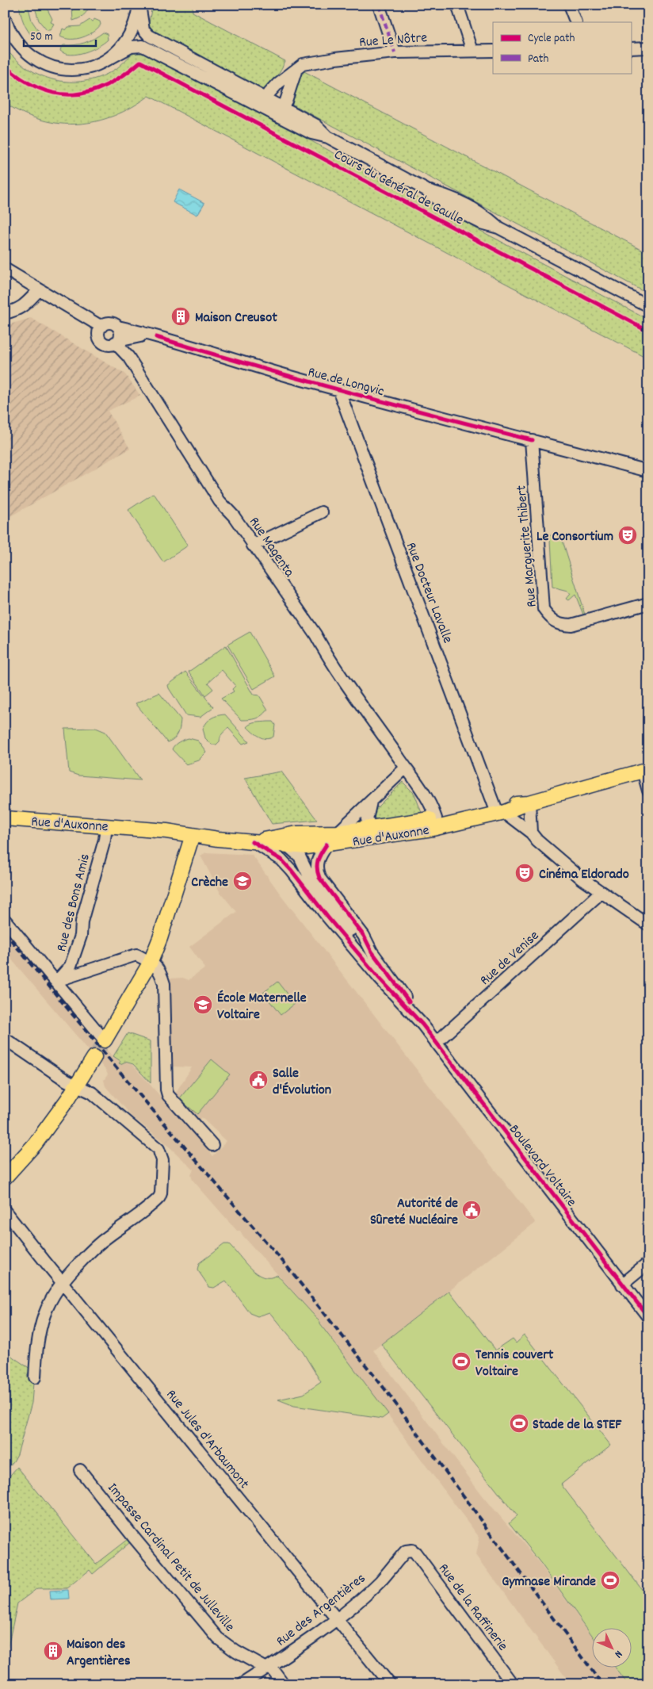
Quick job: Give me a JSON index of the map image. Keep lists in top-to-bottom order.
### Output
{
  "streets": {
    "main road": ["Rue d'Auxonne"],
    "street": [
      "Rue Le Nôtre",
      "Cours du Général de Gaulle",
      "Rue de Longvic",
      "Rue Magenta",
      "Rue Marguerite Thibert",
      "Rue Docteur Lavalle",
      "Rue des Bons Amis",
      "Rue de Venise",
      "Boulevard Voltaire",
      "Rue Jules d'Arbaumont",
      "Impasse Cardinal Petit de Julleville",
      "Rue de la Raffinerie",
      "Rue des Argentières"
    ]
  },
  "crossings": [
    ["Rue Le Nôtre", "Cours du Général de Gaulle"],
    ["Rue de Longvic", "Rue Magenta"],
    ["Rue de Longvic", "Rue Marguerite Thibert"],
    ["Rue de Longvic", "Rue Docteur Lavalle"],
    ["Rue Magenta", "Rue d'Auxonne"],
    ["Rue Docteur Lavalle", "Rue d'Auxonne"],
    ["Rue d'Auxonne", "Rue des Bons Amis"],
    ["Rue d'Auxonne", "Boulevard Voltaire"],
    ["Rue de Venise", "Boulevard Voltaire"],
    ["Rue Jules d'Arbaumont", "Rue des Argentières"],
    ["Impasse Cardinal Petit de Julleville", "Rue des Argentières"],
    ["Rue de la Raffinerie", "Rue des Argentières"]
  ],
  "places": {
    "building": ["Maison Creusot", "Maison des Argentières"],
    "theatre": ["Le Consortium", "Cinéma Eldorado"],
    "school or university": ["Crèche", "École Maternelle Voltaire"],
    "public building": ["Salle d'Évolution", "Autorité de Sûreté Nucléaire"],
    "sports": ["Tennis couvert Voltaire", "Stade de la STEF", "Gymnase Mirande"]
  },
  "legend": ["Cycle path", "Path"],
  "scale_bar": "50 m",
  "north": "bottom right"
}
